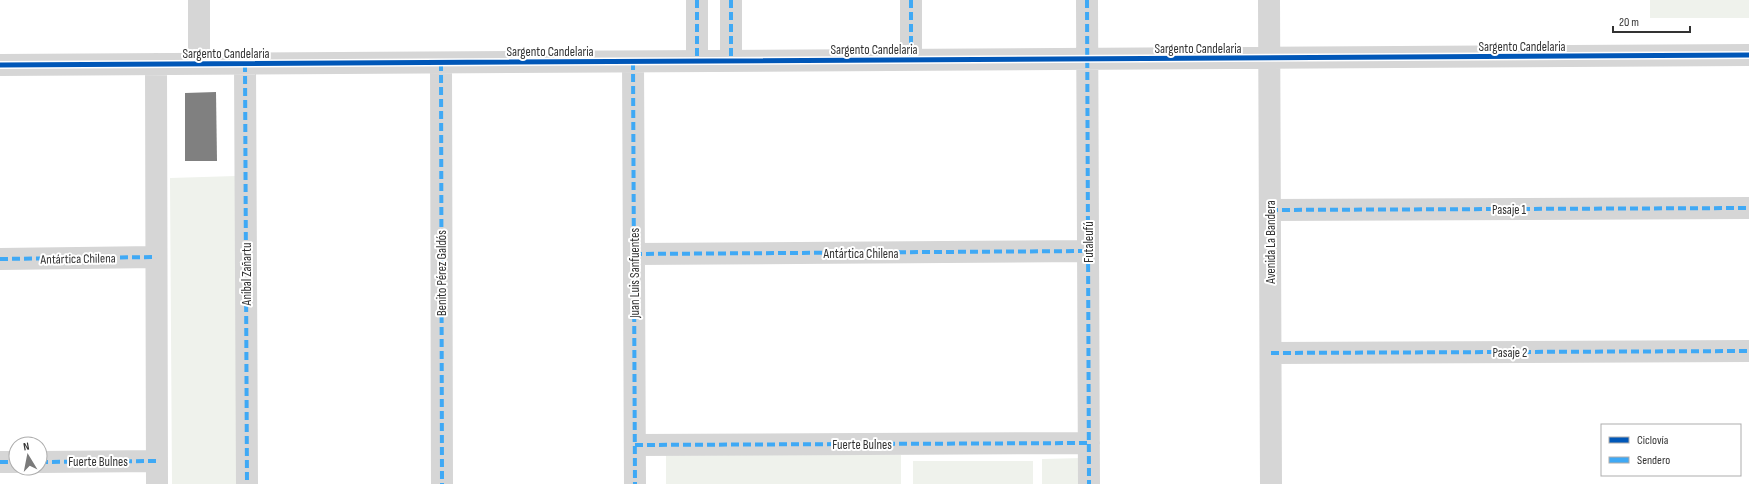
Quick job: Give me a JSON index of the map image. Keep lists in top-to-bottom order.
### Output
{
  "streets": {
    "street": [
      "Sargento Candelaria",
      "Pasaje 1",
      "Futaleufú",
      "Avenida La Bandera",
      "Antártica Chilena",
      "Benito Pérez Galdós",
      "Juan Luis Sanfuentes",
      "Aníbal Zañartu",
      "Pasaje 2",
      "Fuerte Bulnes"
    ]
  },
  "crossings": [
    ["Sargento Candelaria", "Futaleufú"],
    ["Sargento Candelaria", "Avenida La Bandera"],
    ["Sargento Candelaria", "Benito Pérez Galdós"],
    ["Sargento Candelaria", "Juan Luis Sanfuentes"],
    ["Sargento Candelaria", "Aníbal Zañartu"],
    ["Pasaje 1", "Avenida La Bandera"],
    ["Futaleufú", "Antártica Chilena"],
    ["Futaleufú", "Fuerte Bulnes"],
    ["Avenida La Bandera", "Pasaje 2"],
    ["Antártica Chilena", "Juan Luis Sanfuentes"],
    ["Juan Luis Sanfuentes", "Fuerte Bulnes"]
  ],
  "legend": ["Ciclovía", "Sendero"],
  "scale_bar": "20 m",
  "north": "top"
}
